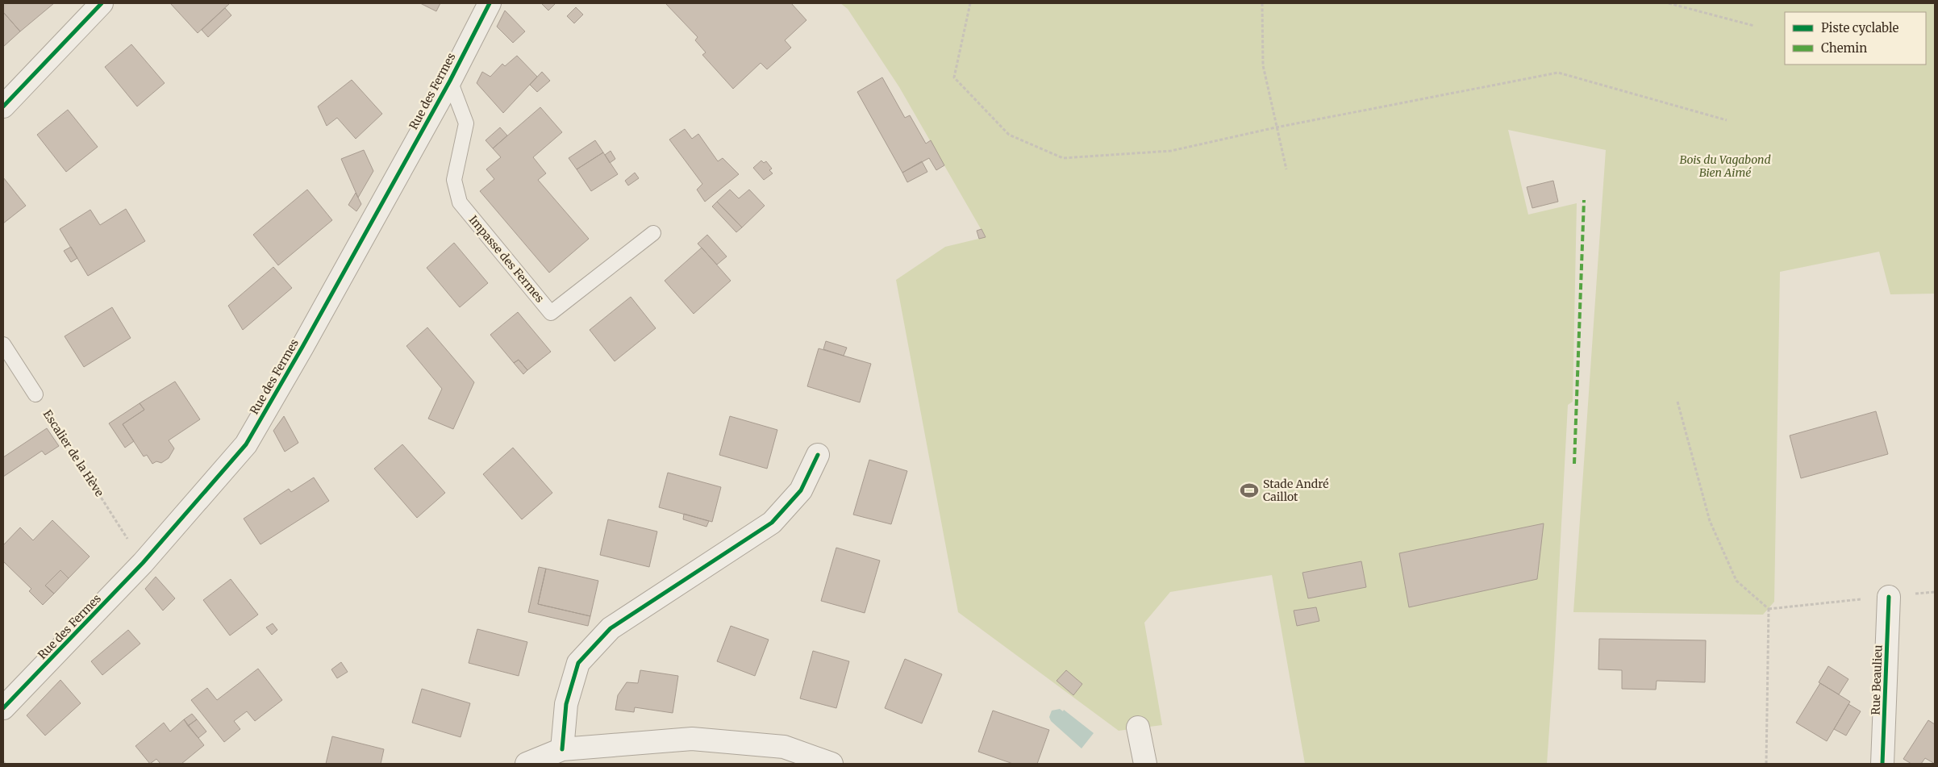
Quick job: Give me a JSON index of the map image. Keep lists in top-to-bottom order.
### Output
{
  "streets": {
    "street": ["Rue des Fermes", "Rue Beaulieu"],
    "lane": ["Impasse des Fermes"],
    "path": ["Escalier de la Hève"]
  },
  "crossings": [
    ["Rue des Fermes", "Impasse des Fermes"],
    ["Rue des Fermes", "Escalier de la Hève"]
  ],
  "parks": ["Bois du Vagabond Bien Aimé"],
  "places": {
    "sports": ["Stade André Caillot"]
  },
  "legend": ["Piste cyclable", "Chemin"]
}
